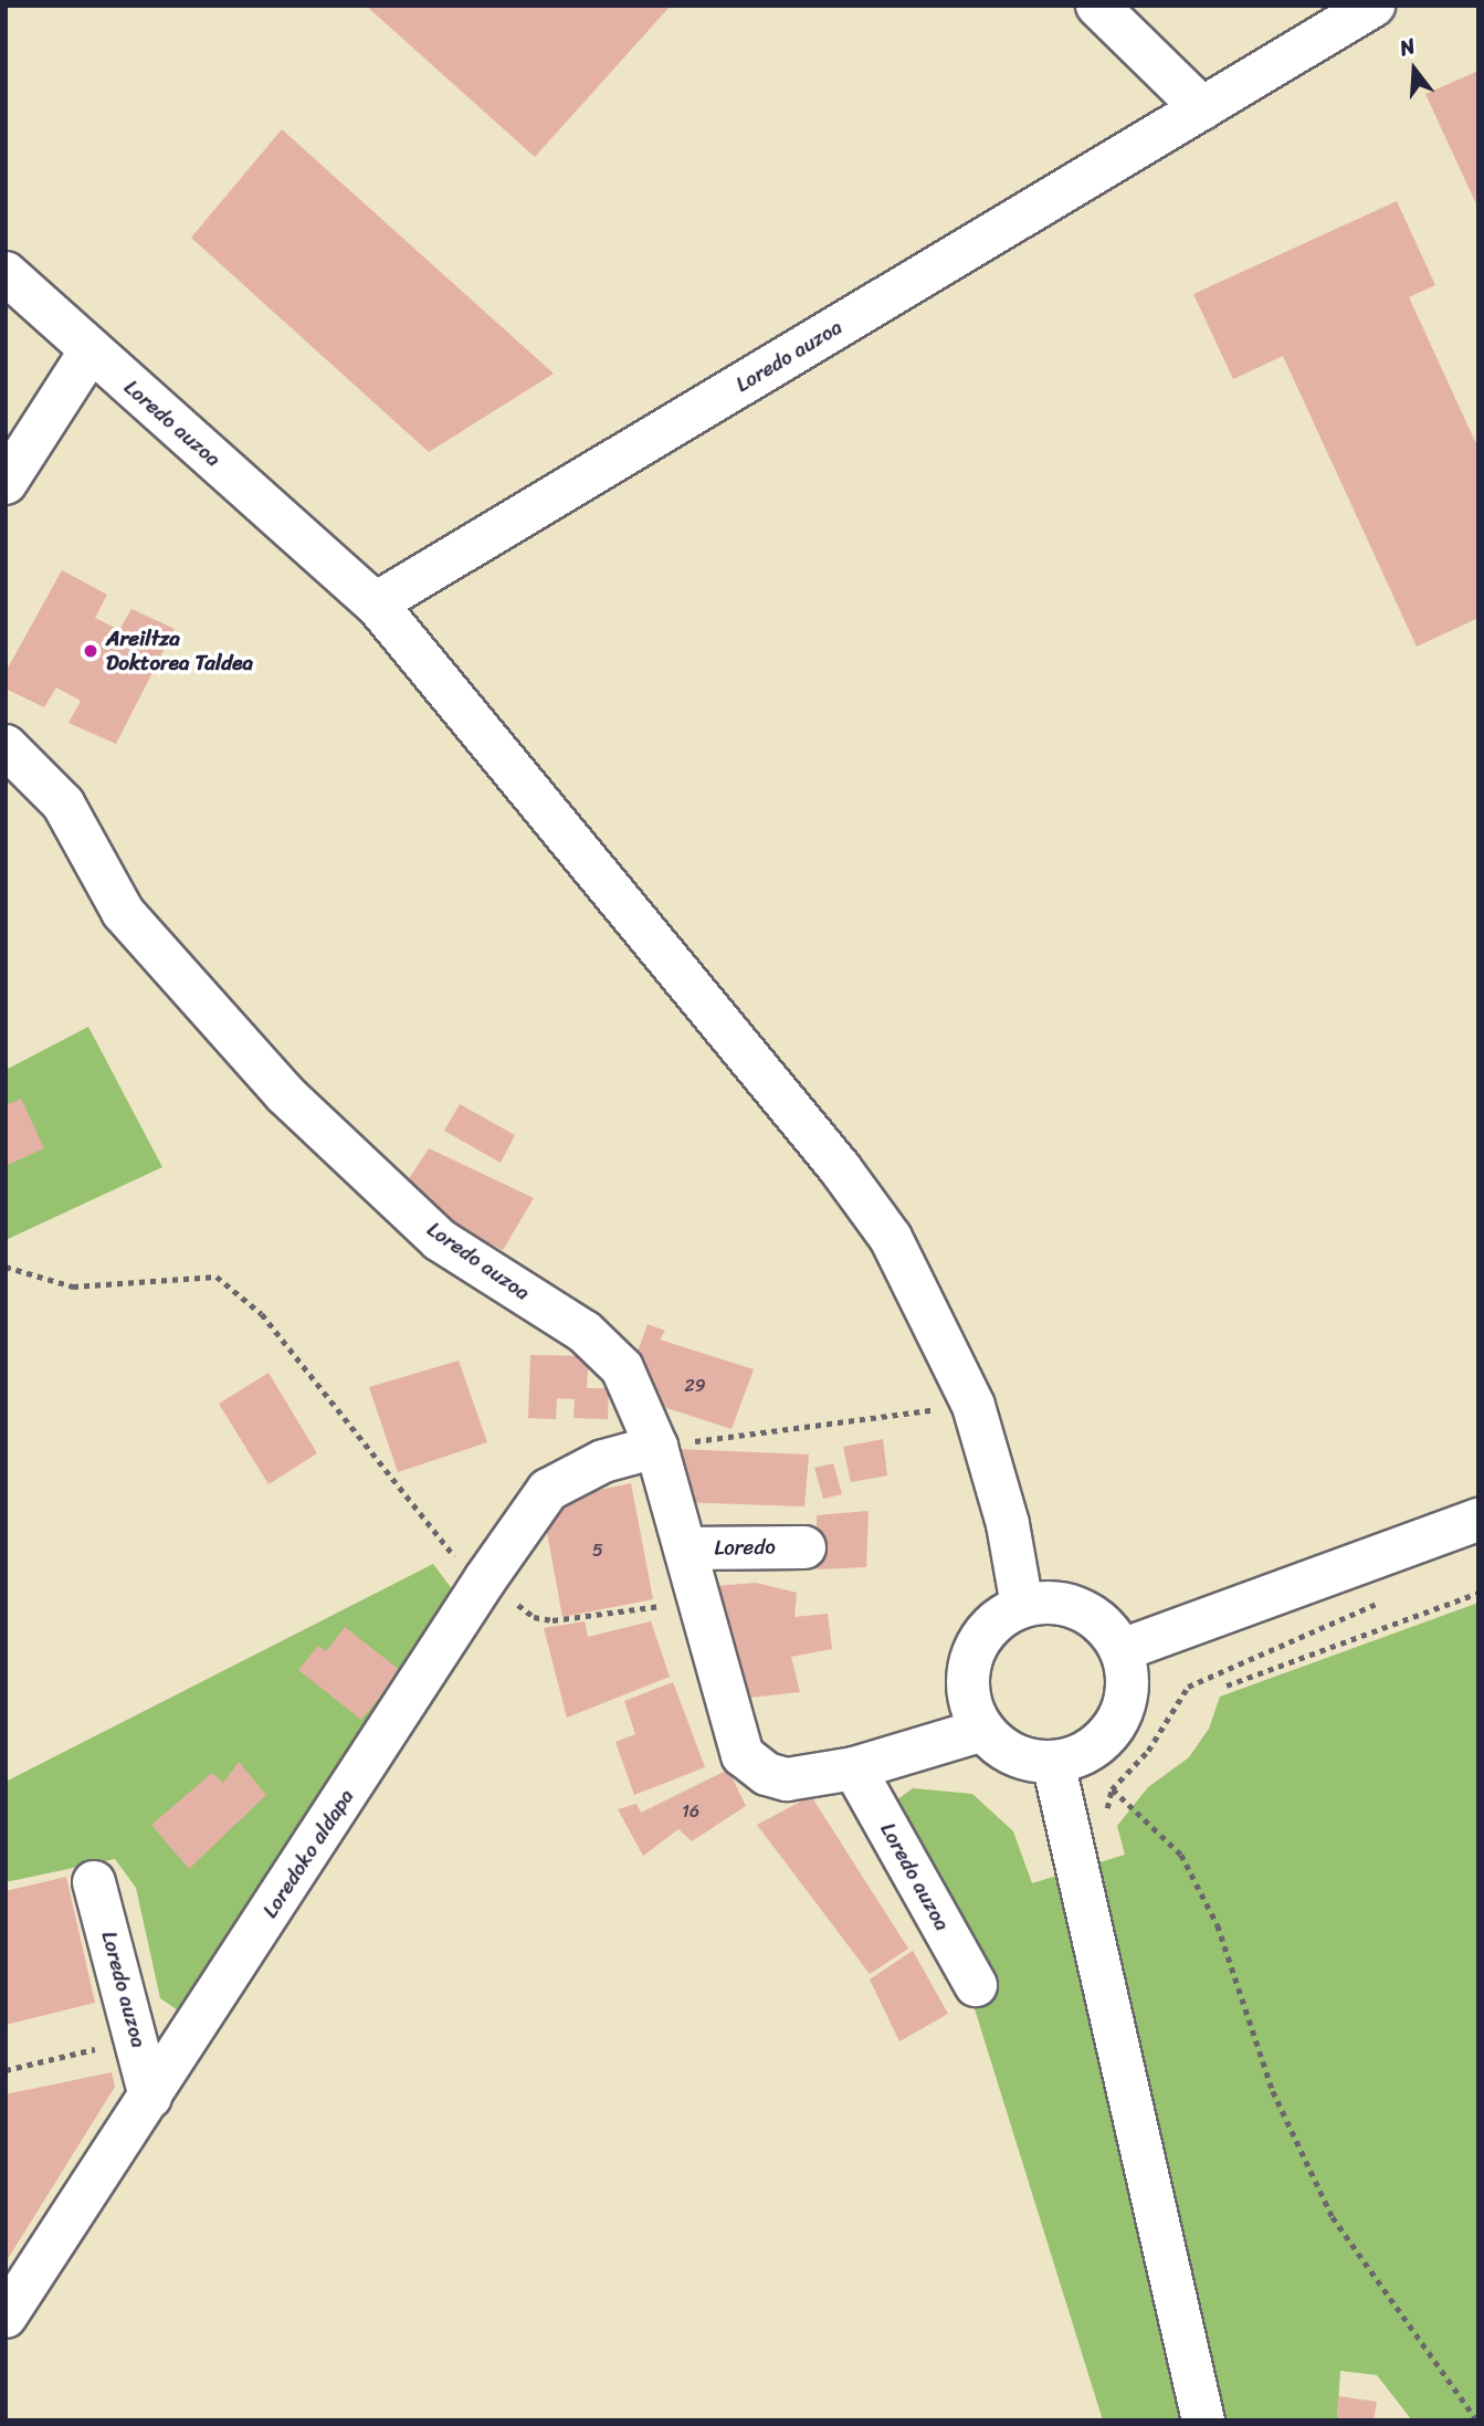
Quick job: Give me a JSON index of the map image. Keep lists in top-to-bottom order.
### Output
{
  "streets": {
    "street": ["Loredo auzoa", "Loredo", "Loredoko aldapa"]
  },
  "crossings": [
    ["Loredo auzoa", "Loredo"],
    ["Loredo auzoa", "Loredoko aldapa"]
  ],
  "places": ["Areiltza Doktorea Taldea"],
  "house_numbers": ["29", "5", "16"],
  "north": "top"
}
